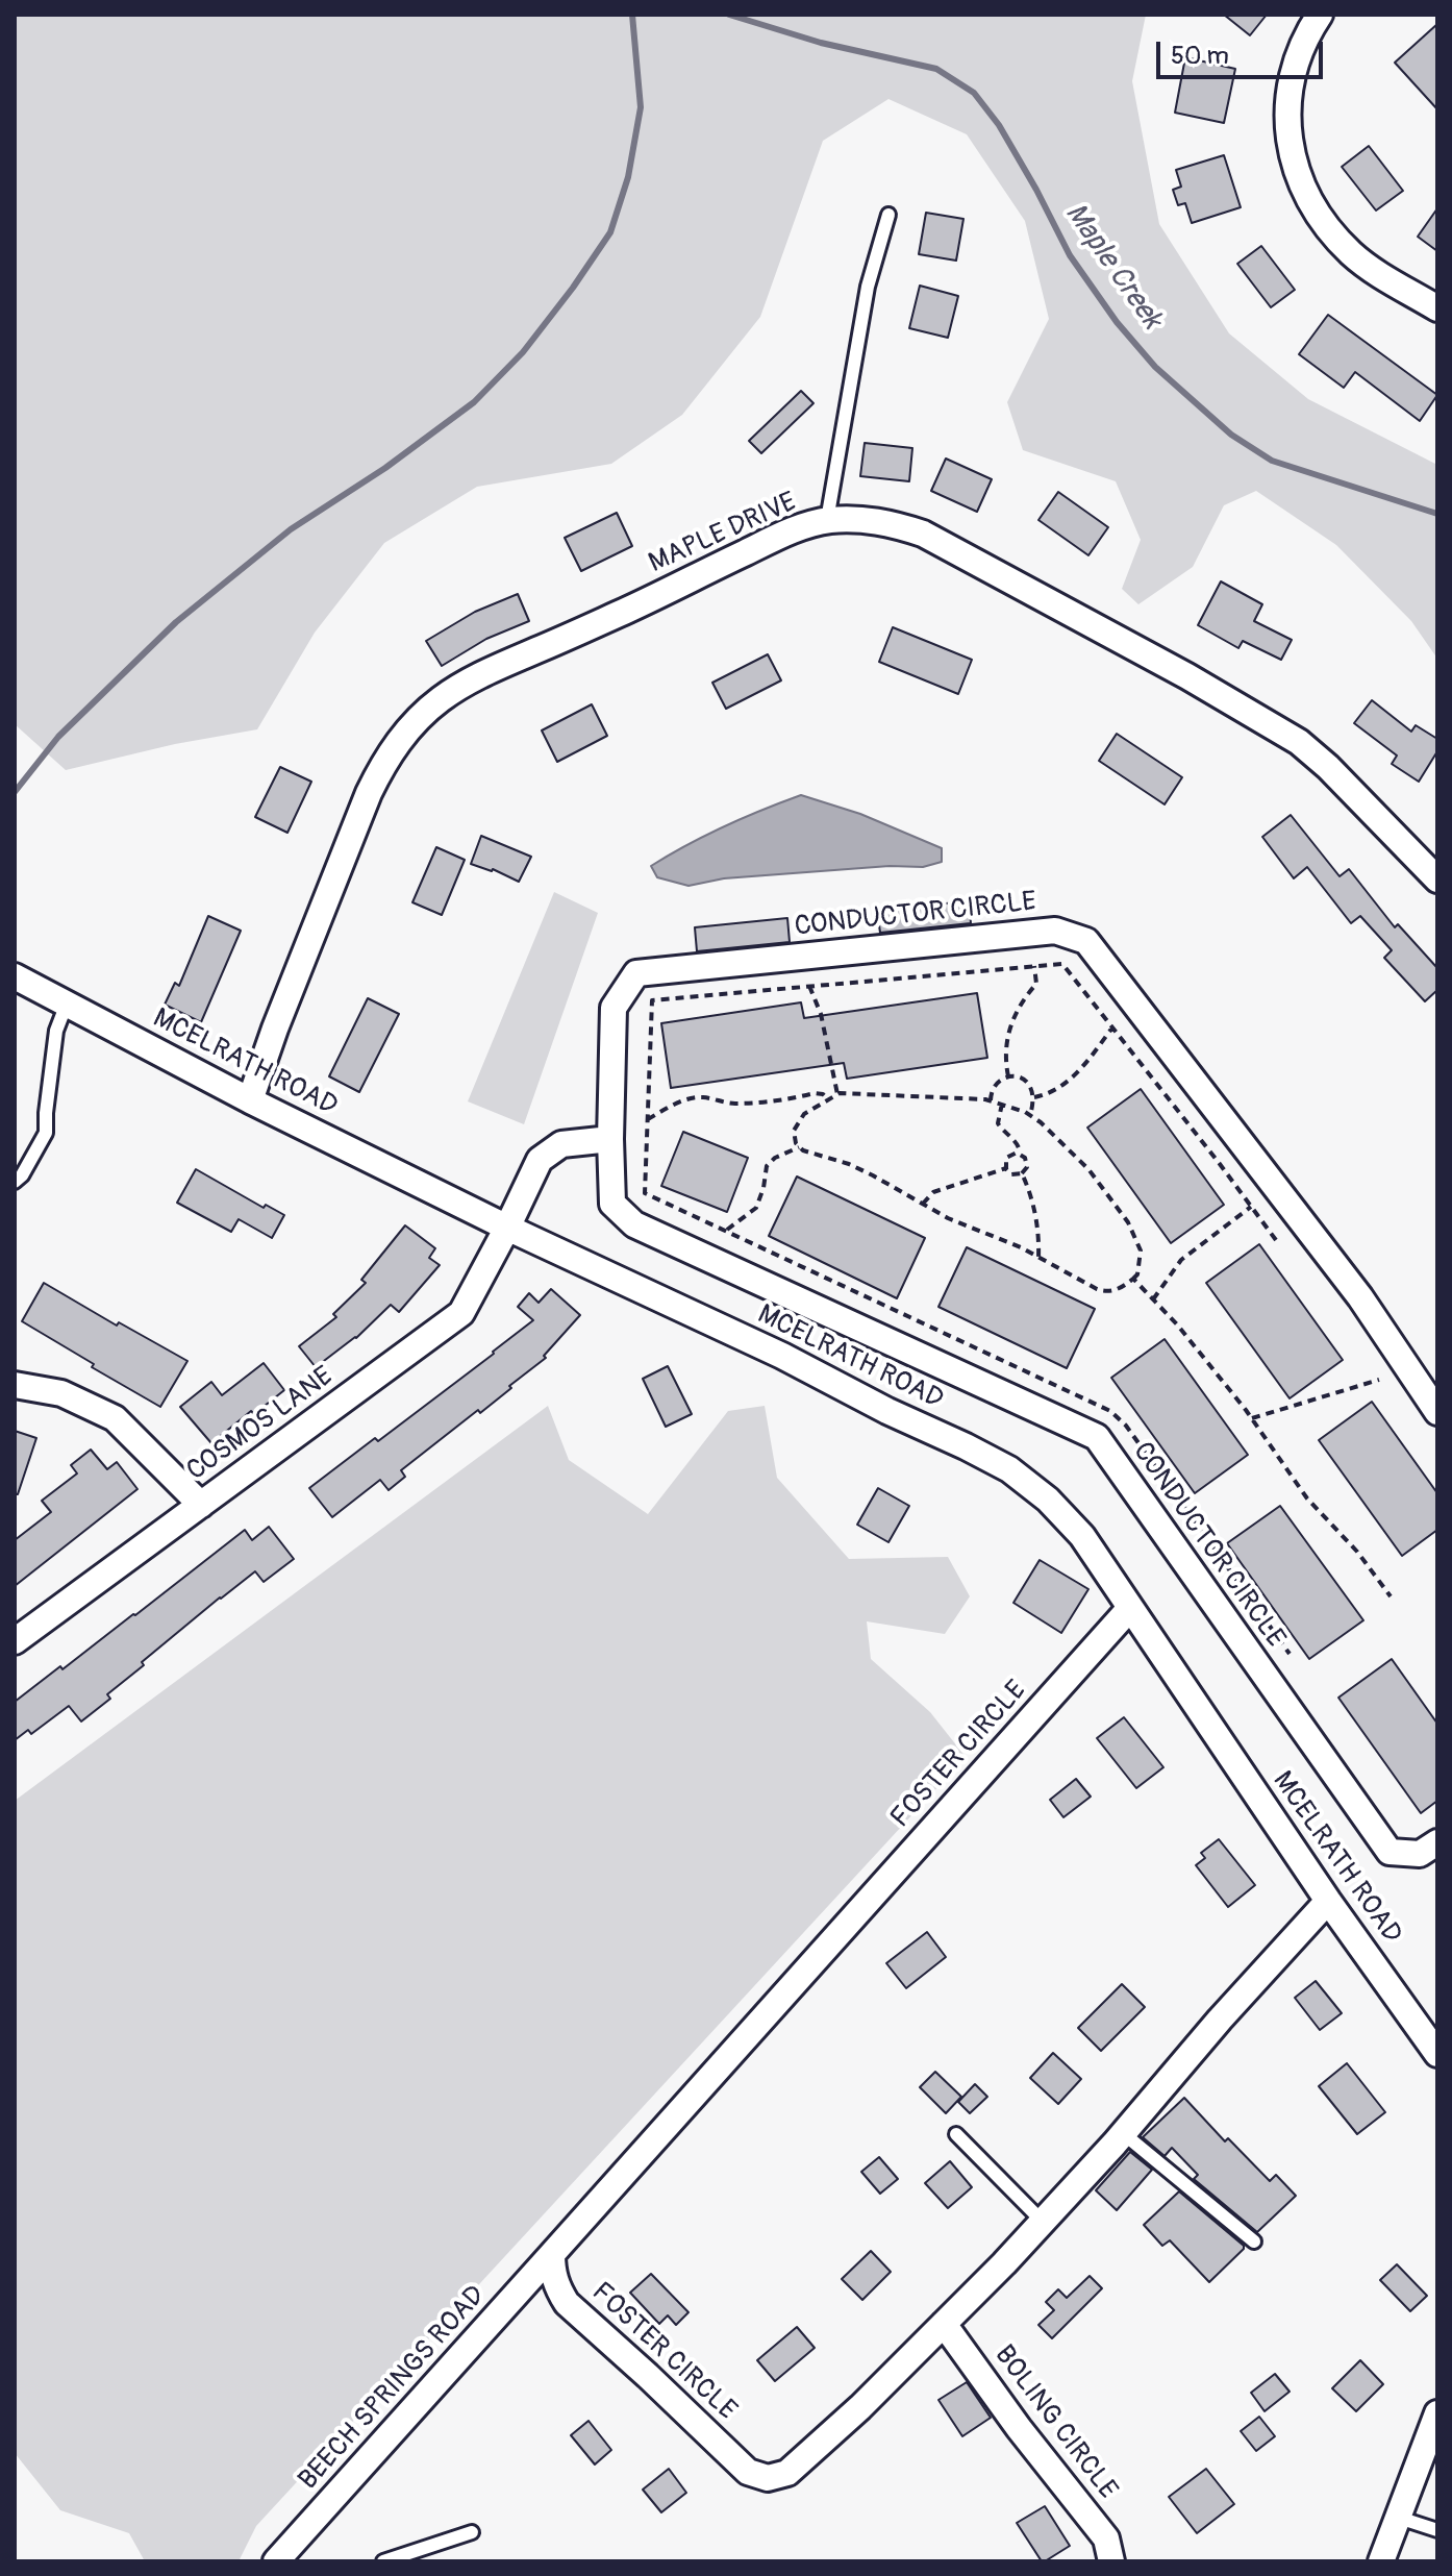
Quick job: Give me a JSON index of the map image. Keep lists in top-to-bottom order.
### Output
{
  "streets": {
    "street": [
      "MAPLE DRIVE",
      "CONDUCTOR CIRCLE",
      "MCELRATH ROAD",
      "COSMOS LANE",
      "FOSTER CIRCLE",
      "BEECH SPRINGS ROAD",
      "BOLING CIRCLE"
    ]
  },
  "crossings": [
    ["MAPLE DRIVE", "MCELRATH ROAD"],
    ["MCELRATH ROAD", "COSMOS LANE"],
    ["MCELRATH ROAD", "FOSTER CIRCLE"],
    ["FOSTER CIRCLE", "BEECH SPRINGS ROAD"],
    ["FOSTER CIRCLE", "BOLING CIRCLE"]
  ],
  "water": ["Maple Creek"],
  "scale_bar": "50 m"
}
